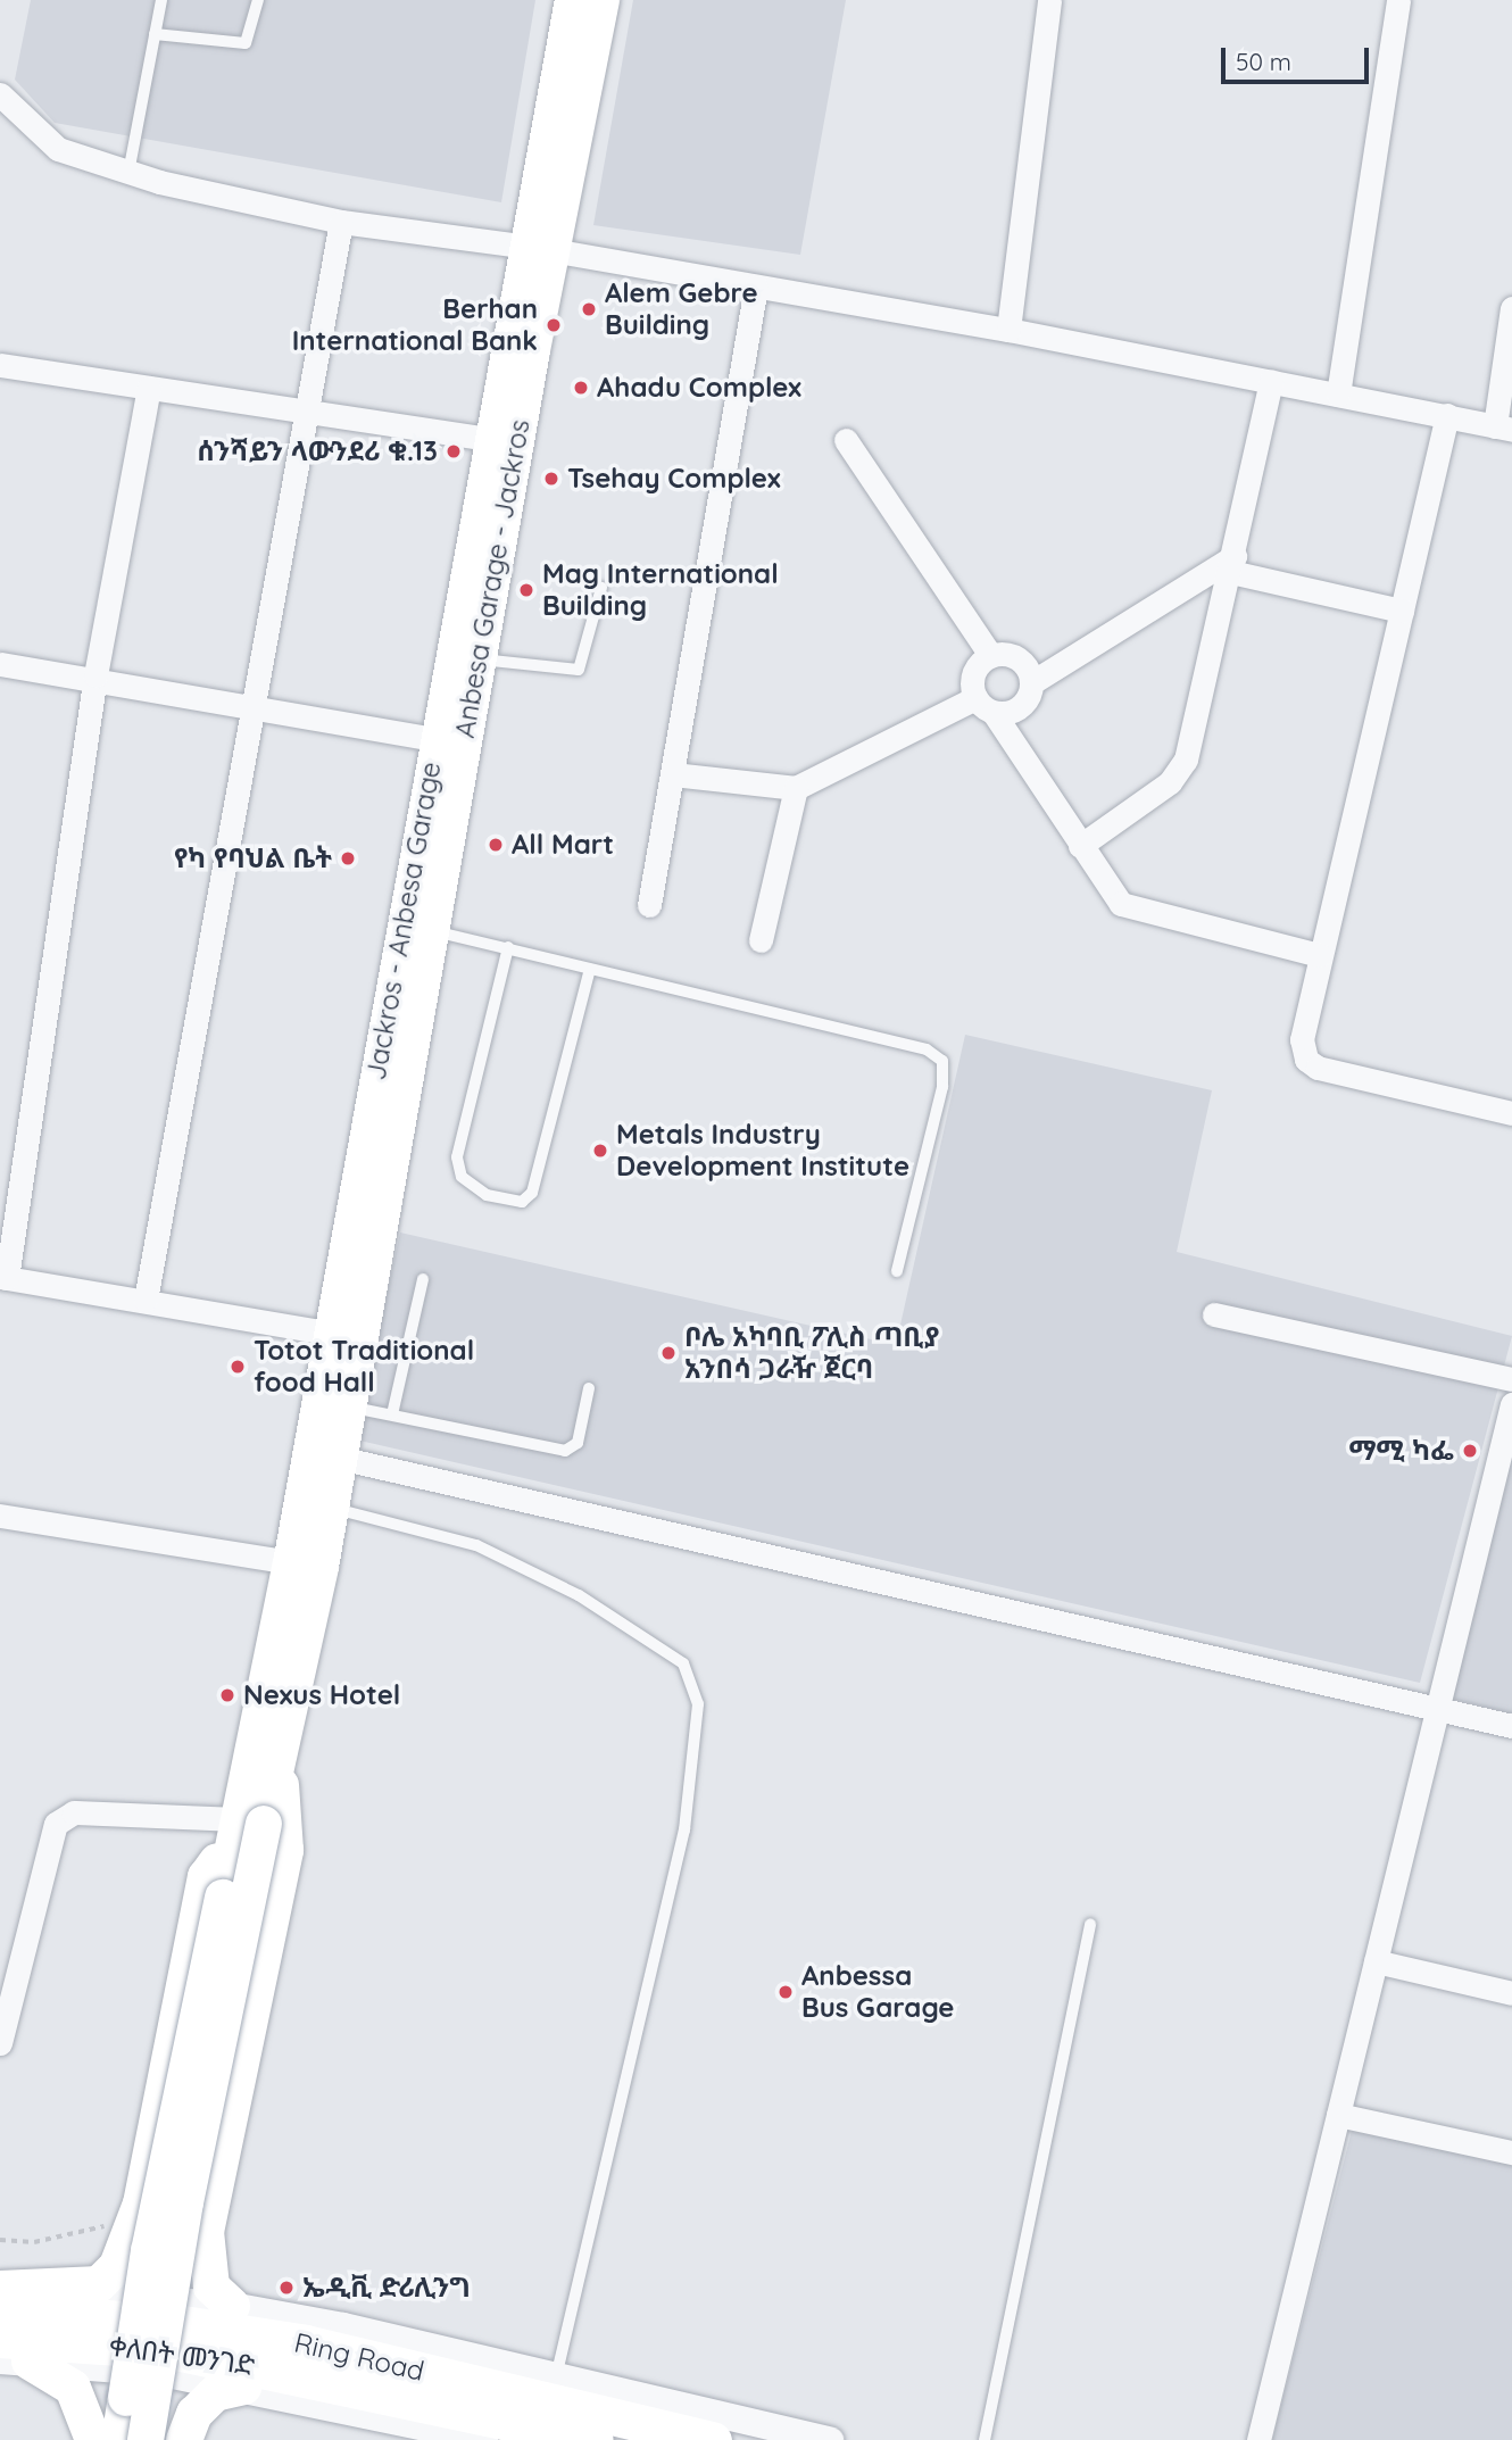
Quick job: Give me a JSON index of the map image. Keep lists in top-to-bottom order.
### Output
{
  "streets": {
    "highway": ["ቀለበት መንገድ", "Ring Road"],
    "main road": ["Anbesa Garage - Jackros", "Jackros - Anbesa Garage"]
  },
  "crossings": [
    ["Anbesa Garage - Jackros", "Jackros - Anbesa Garage"]
  ],
  "places": [
    "Alem Gebre Building",
    "Berhan International Bank",
    "Ahadu Complex",
    "ሰንሻይን ላውንደሪ ቁ.13",
    "Tsehay Complex",
    "Mag International Building",
    "All Mart",
    "የካ የባህል ቤት",
    "Metals Industry Development Institute",
    "ቦሌ አካባቢ ፖሊስ ጣቢያ አንበሳ ጋራዥ ጀርባ",
    "Totot Traditional food Hall",
    "ማሚ ካፌ",
    "Nexus Hotel",
    "Anbessa Bus Garage",
    "ኤዲቪ ድሪሊንግ"
  ],
  "scale_bar": "50 m"
}
